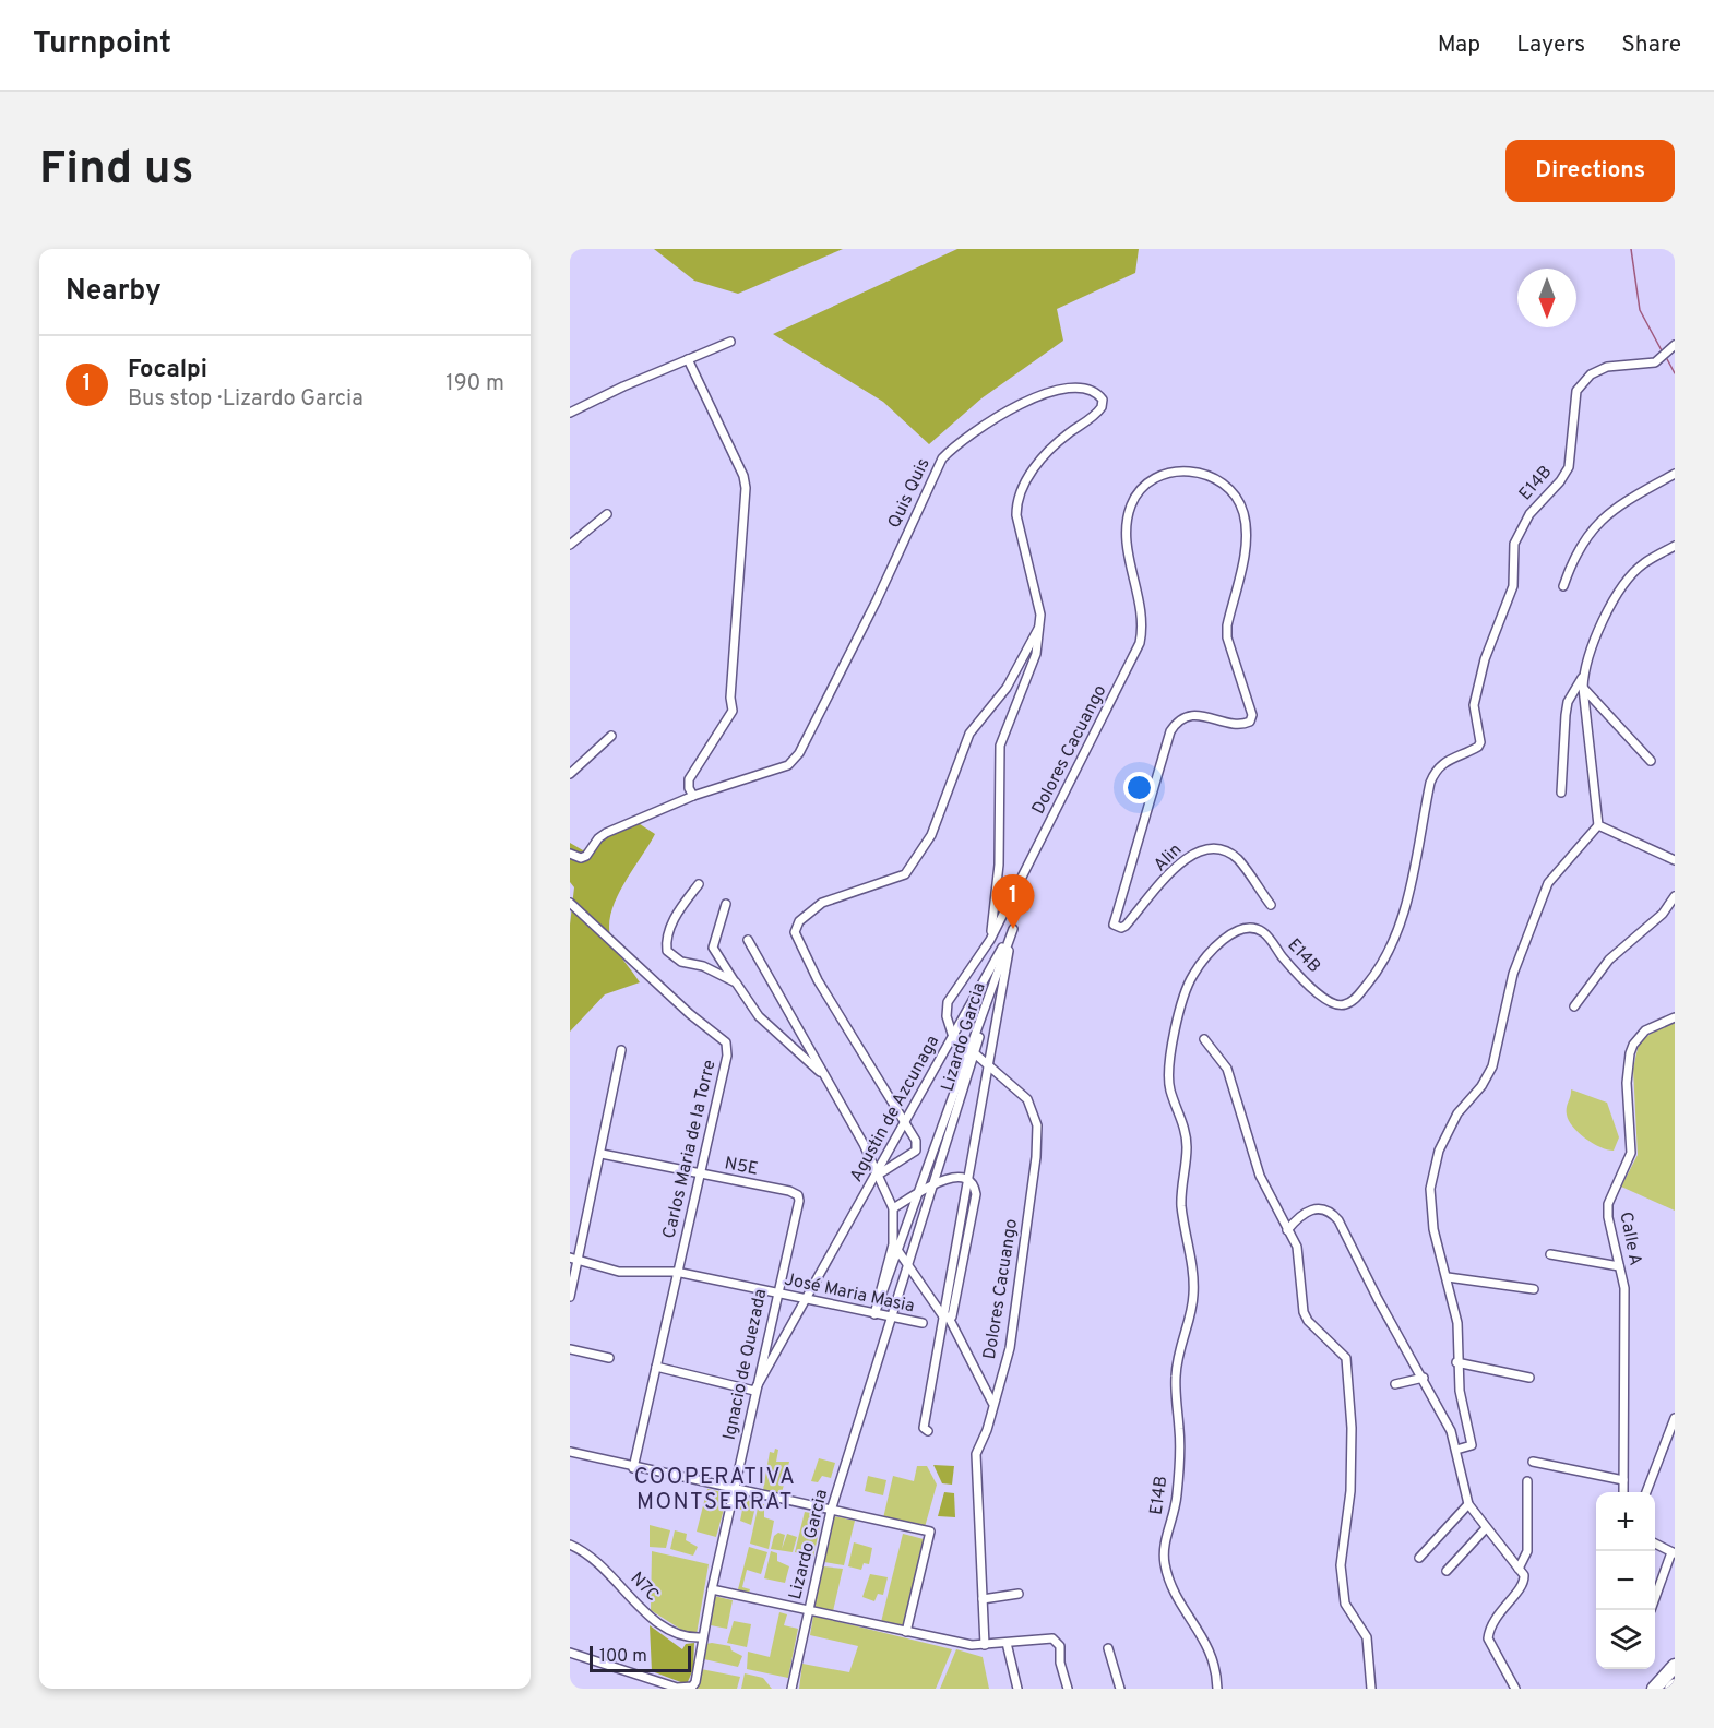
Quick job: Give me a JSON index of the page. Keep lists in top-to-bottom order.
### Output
{
  "streets": {
    "street": [
      "E14B",
      "Quis Quis",
      "Dolores Cacuango",
      "Alin",
      "Lizardo Garcia",
      "Agustin de Azcunaga",
      "Carlos Maria de la Torre",
      "N5E",
      "Calle A",
      "José Maria Masia",
      "Ignacio de Quezada",
      "N7C"
    ]
  },
  "crossings": [
    ["Quis Quis", "Dolores Cacuango"],
    ["Dolores Cacuango", "Alin"],
    ["Dolores Cacuango", "Lizardo Garcia"],
    ["Dolores Cacuango", "Agustin de Azcunaga"],
    ["Lizardo Garcia", "Agustin de Azcunaga"],
    ["Lizardo Garcia", "José Maria Masia"],
    ["Agustin de Azcunaga", "José Maria Masia"],
    ["Agustin de Azcunaga", "Ignacio de Quezada"],
    ["Carlos Maria de la Torre", "N5E"],
    ["Carlos Maria de la Torre", "José Maria Masia"],
    ["N5E", "Ignacio de Quezada"],
    ["José Maria Masia", "Ignacio de Quezada"],
    ["Ignacio de Quezada", "N7C"]
  ],
  "districts": ["COOPERATIVA MONTSERRAT"],
  "scale_bar": "100 m",
  "north": "bottom",
  "page": {
    "header": "Turnpoint",
    "nav": ["Map", "Layers", "Share"],
    "buttons": "Directions",
    "title": "Find us",
    "heading": "Nearby",
    "list": [
      {
        "mark": "1",
        "name": "Focalpi",
        "note": "Bus stop · Lizardo Garcia",
        "value": "190 m"
      }
    ],
    "pins": "1",
    "map_buttons": ["+", "−"],
    "scale": "100 m"
  }
}
